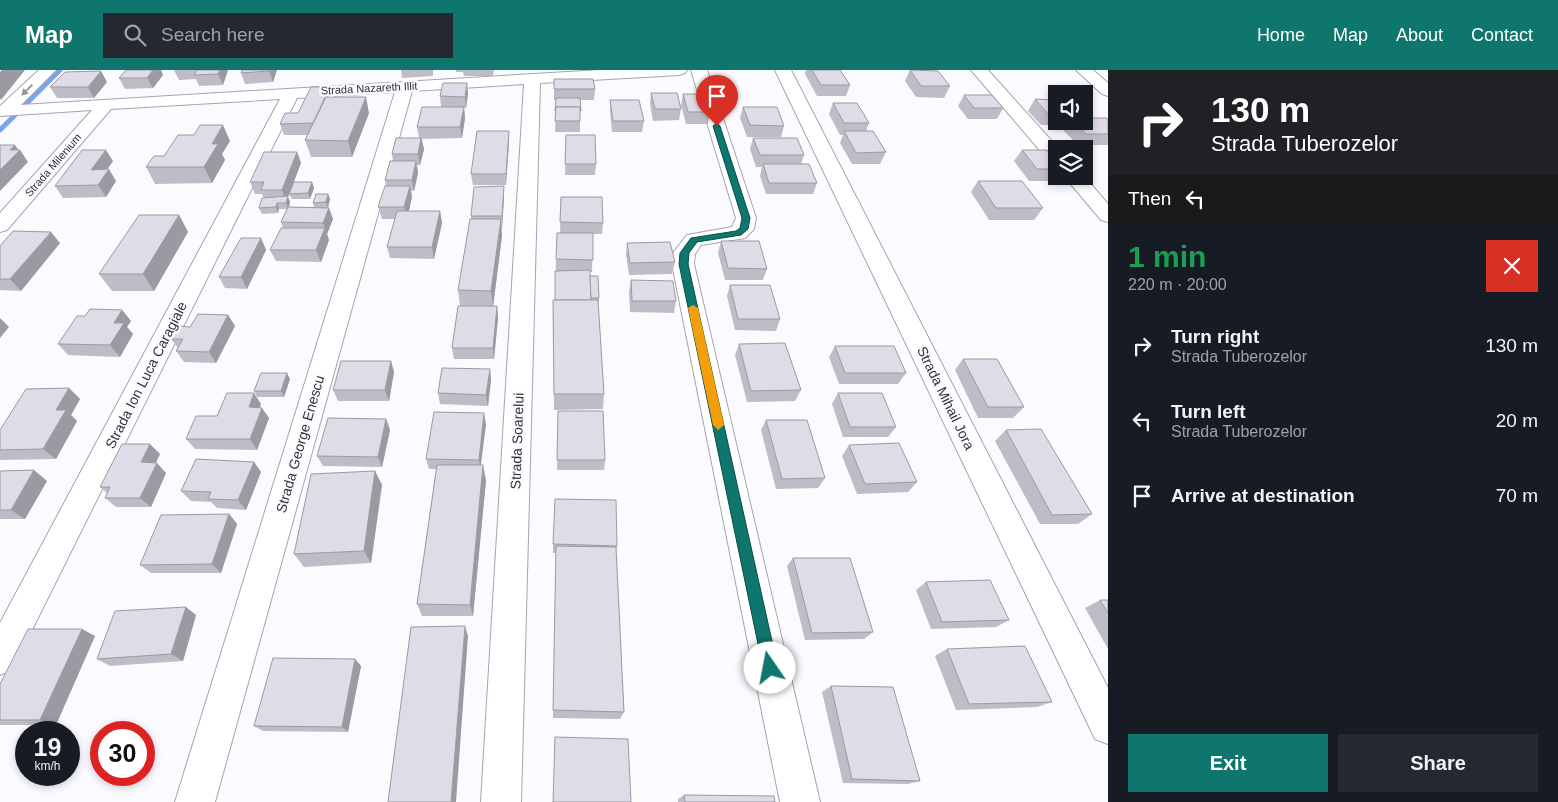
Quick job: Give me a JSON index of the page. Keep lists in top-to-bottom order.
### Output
{
  "streets": {
    "street": [
      "Strada Nazareth Illit",
      "Strada Milenium",
      "Strada Ion Luca Caragiale",
      "Strada Mihail Jora",
      "Strada Soarelui",
      "Strada George Enescu"
    ]
  },
  "crossings": [
    ["Strada Nazareth Illit", "Strada Milenium"],
    ["Strada Nazareth Illit", "Strada Ion Luca Caragiale"],
    ["Strada Nazareth Illit", "Strada Soarelui"],
    ["Strada Nazareth Illit", "Strada George Enescu"]
  ],
  "page": {
    "header": "Map",
    "search": "Search here",
    "nav": [
      "Home",
      "Map",
      "About",
      "Contact"
    ],
    "turn": ["130 m", "Strada Tuberozelor"],
    "then": "Then",
    "heading": ["1 min", "220 m · 20:00"],
    "list": [
      {
        "name": "Turn right",
        "note": "Strada Tuberozelor",
        "value": "130 m"
      },
      {
        "name": "Turn left",
        "note": "Strada Tuberozelor",
        "value": "20 m"
      },
      {
        "name": "Arrive at destination",
        "value": "70 m"
      }
    ],
    "speed": "19 km/h",
    "limit": "30",
    "buttons": ["Exit", "Share"]
  }
}
